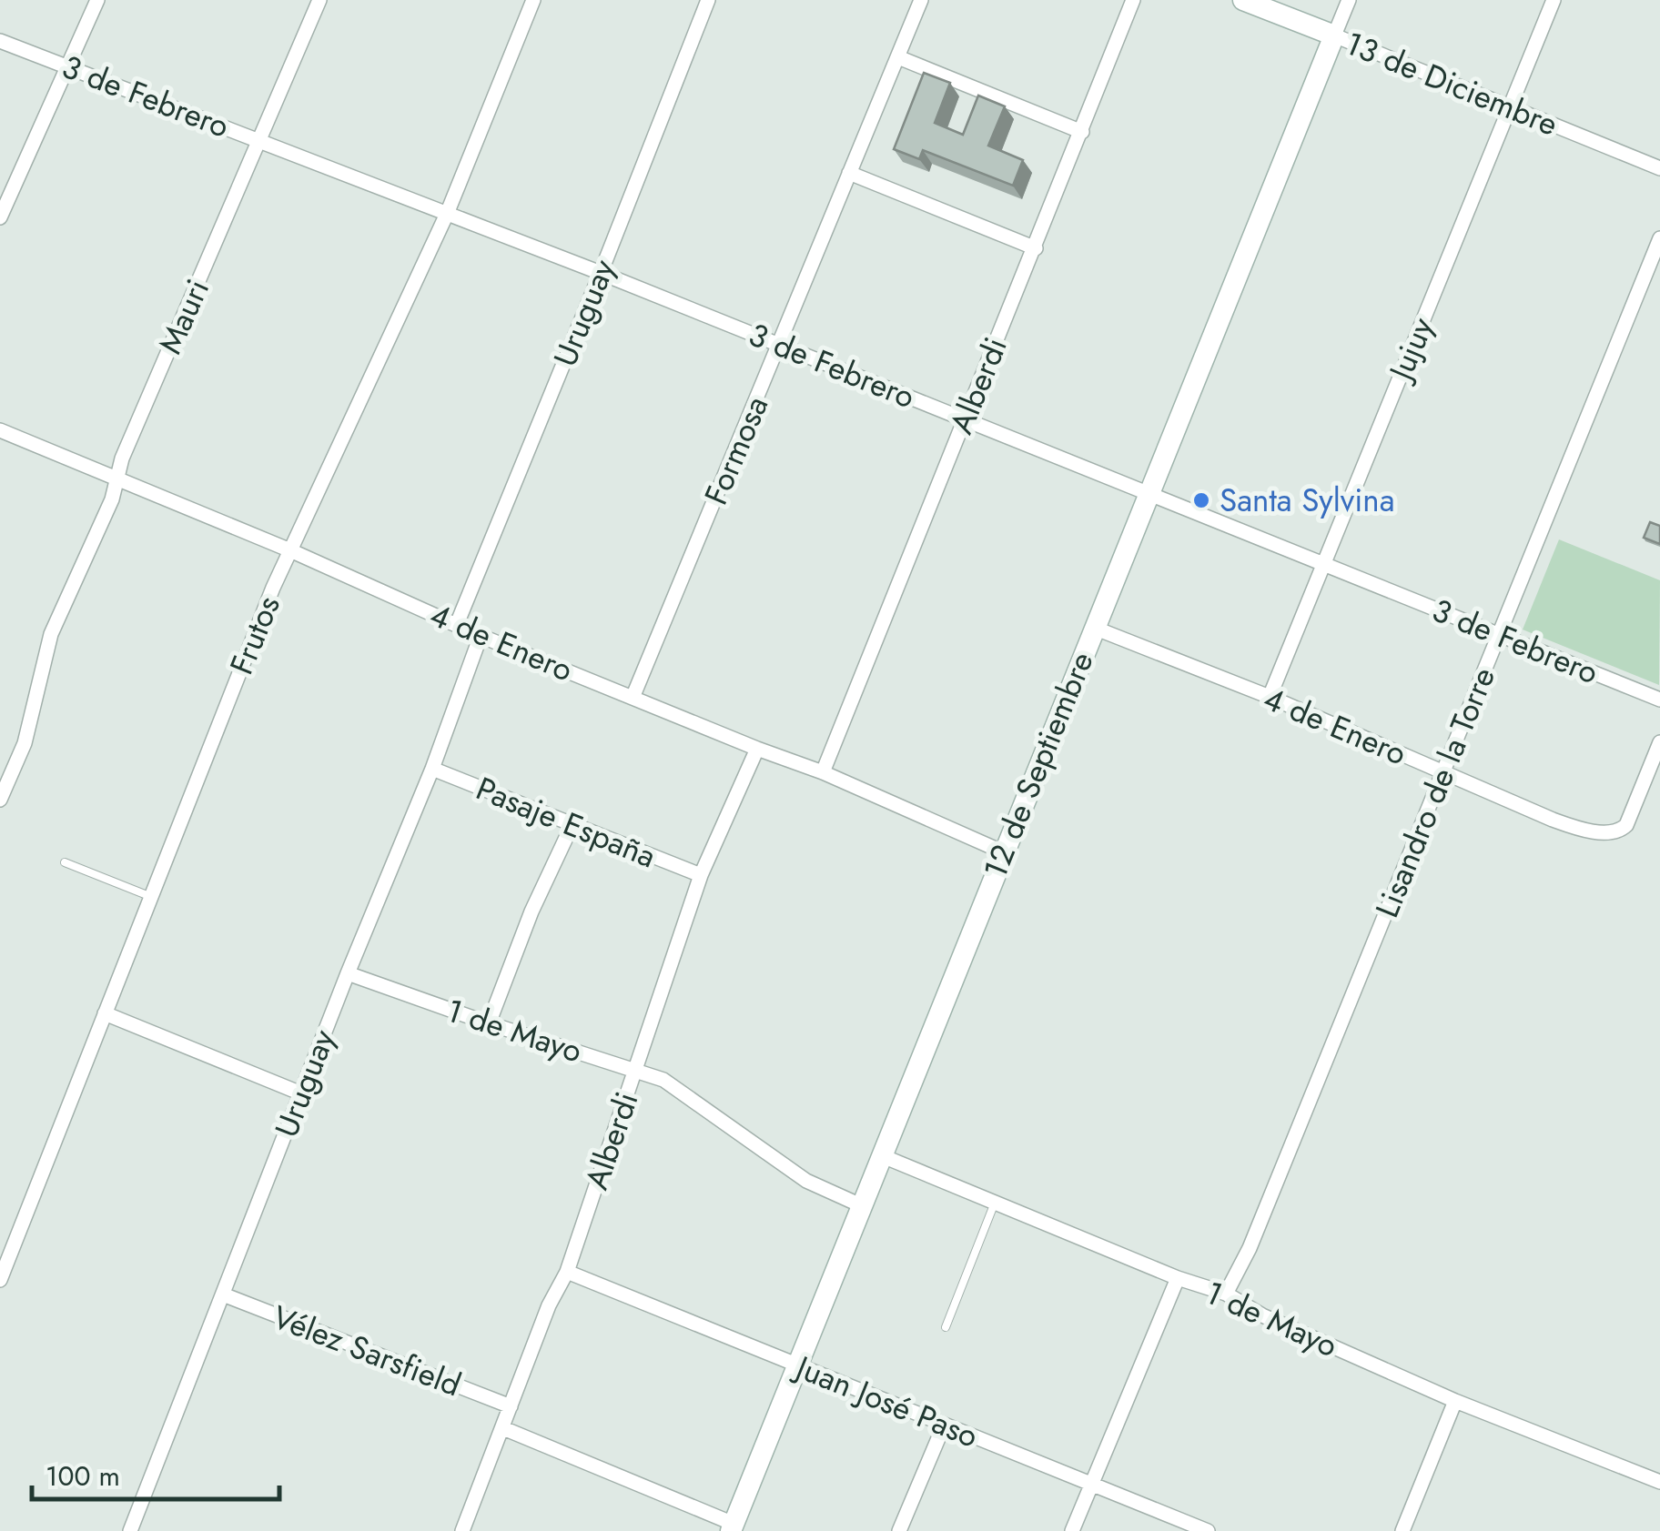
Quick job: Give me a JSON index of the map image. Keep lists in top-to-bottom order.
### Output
{
  "streets": {
    "street": [
      "13 de Diciembre",
      "3 de Febrero",
      "Uruguay",
      "Mauri",
      "Jujuy",
      "Alberdi",
      "Formosa",
      "Frutos",
      "4 de Enero",
      "12 de Septiembre",
      "Lisandro de la Torre",
      "Pasaje España",
      "1 de Mayo",
      "Vélez Sarsfield",
      "Juan José Paso"
    ]
  },
  "crossings": [
    ["13 de Diciembre", "Jujuy"],
    ["13 de Diciembre", "12 de Septiembre"],
    ["3 de Febrero", "Uruguay"],
    ["3 de Febrero", "Mauri"],
    ["3 de Febrero", "Jujuy"],
    ["3 de Febrero", "Alberdi"],
    ["3 de Febrero", "Formosa"],
    ["3 de Febrero", "Frutos"],
    ["3 de Febrero", "12 de Septiembre"],
    ["3 de Febrero", "Lisandro de la Torre"],
    ["Uruguay", "4 de Enero"],
    ["Uruguay", "Pasaje España"],
    ["Uruguay", "1 de Mayo"],
    ["Uruguay", "Vélez Sarsfield"],
    ["Mauri", "4 de Enero"],
    ["Jujuy", "4 de Enero"],
    ["Alberdi", "4 de Enero"],
    ["Alberdi", "Pasaje España"],
    ["Alberdi", "1 de Mayo"],
    ["Alberdi", "Vélez Sarsfield"],
    ["Alberdi", "Juan José Paso"],
    ["Formosa", "4 de Enero"],
    ["Frutos", "4 de Enero"],
    ["4 de Enero", "12 de Septiembre"],
    ["4 de Enero", "Lisandro de la Torre"],
    ["12 de Septiembre", "1 de Mayo"],
    ["12 de Septiembre", "Juan José Paso"],
    ["Lisandro de la Torre", "1 de Mayo"]
  ],
  "places": ["Santa Sylvina"],
  "scale_bar": "100 m"
}
